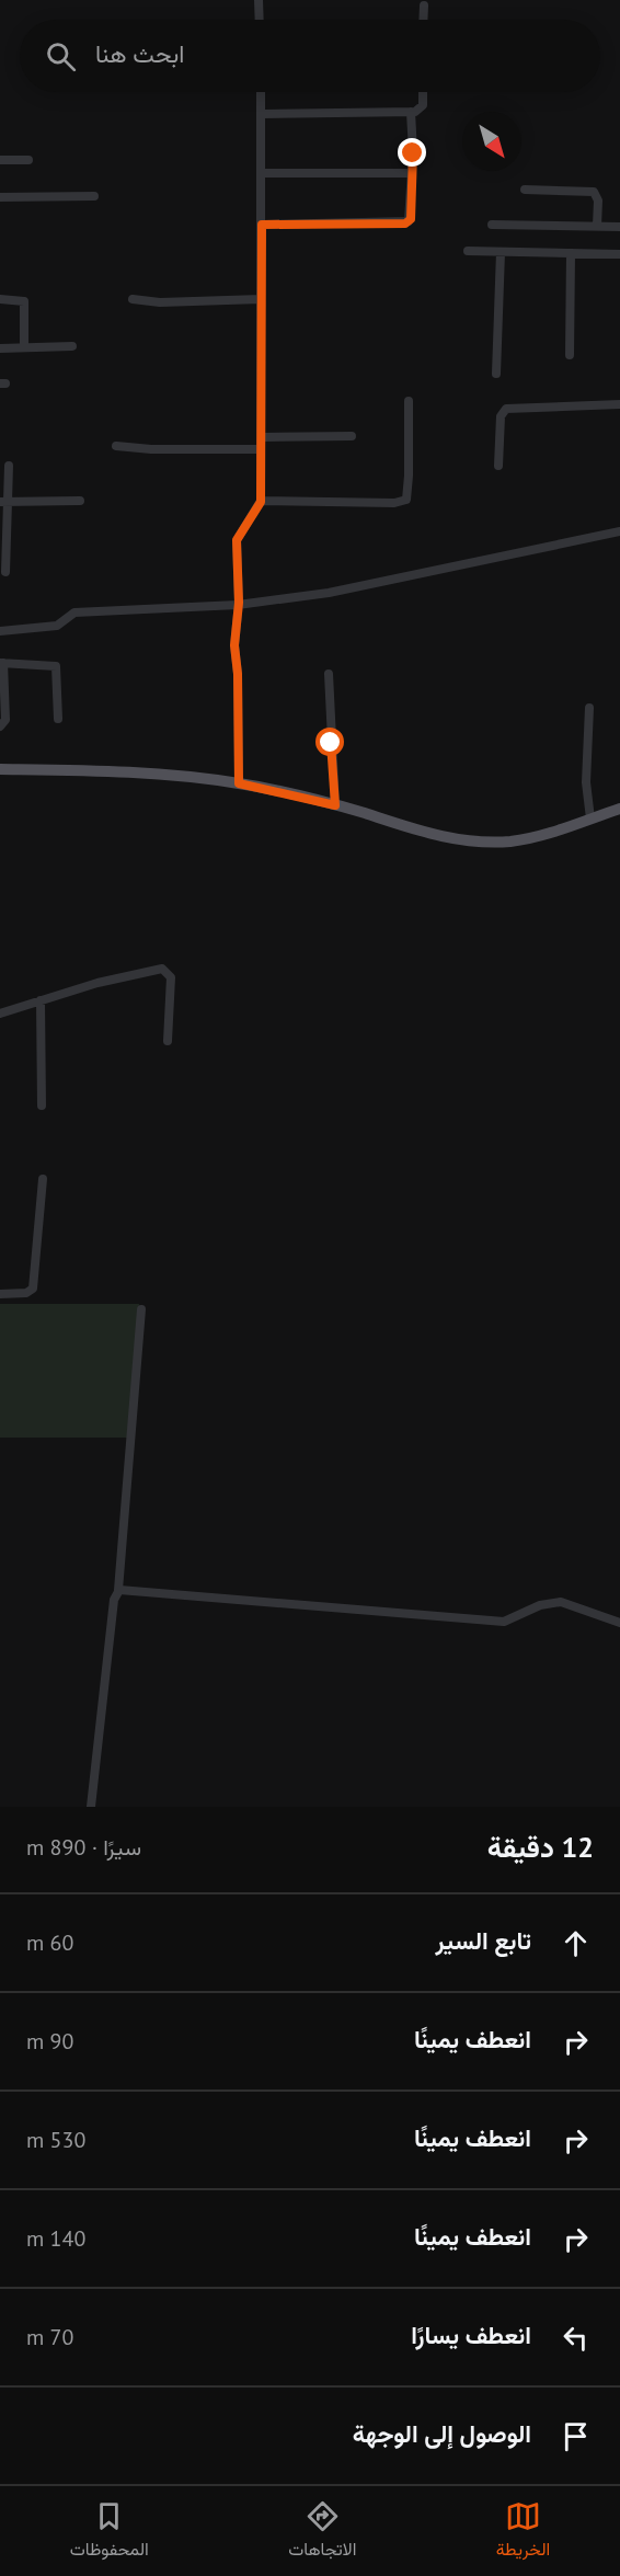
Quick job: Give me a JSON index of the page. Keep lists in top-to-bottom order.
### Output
{
  "north": "bottom right",
  "page": {
    "search": "ابحث هنا",
    "heading": ["12 دقيقة", "سيرًا · 890 m"],
    "list": [
      ["تابع السير", "60 m"],
      ["انعطف يمينًا", "90 m"],
      ["انعطف يمينًا", "530 m"],
      ["انعطف يمينًا", "140 m"],
      ["انعطف يسارًا", "70 m"],
      "الوصول إلى الوجهة"
    ],
    "nav": ["الخريطة", "الاتجاهات", "المحفوظات"]
  }
}
